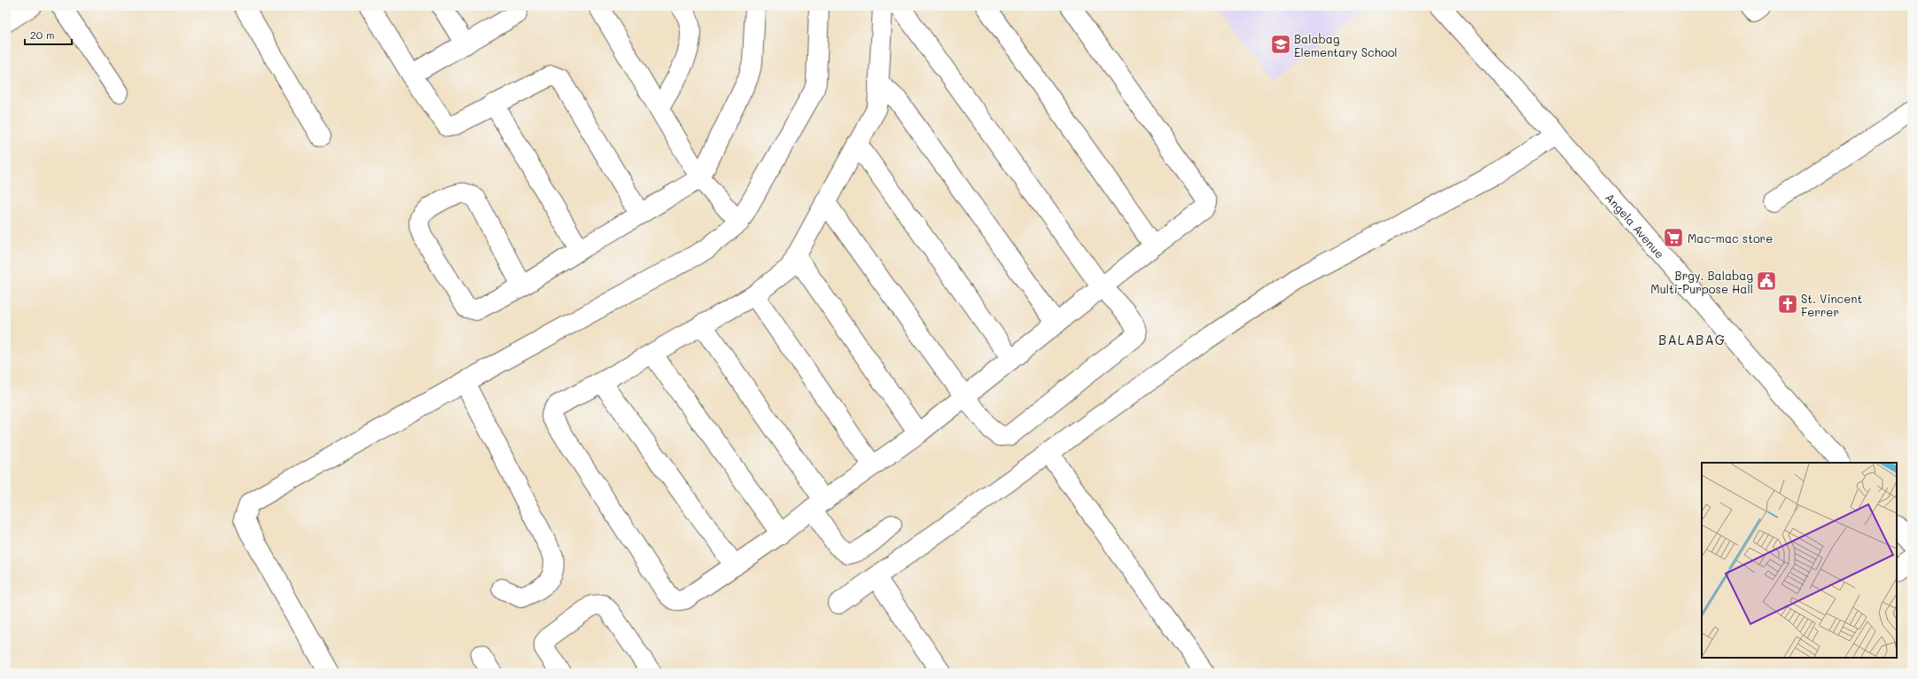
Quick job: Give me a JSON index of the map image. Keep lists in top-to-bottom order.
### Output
{
  "streets": {
    "street": ["Angela Avenue"]
  },
  "districts": ["BALABAG"],
  "places": {
    "school or university": ["Balabag Elementary School"],
    "supermarket": ["Mac-mac store"],
    "public building": ["Brgy. Balabag Multi-Purpose Hall"],
    "church": ["St. Vincent Ferrer"]
  },
  "scale_bar": "20 m"
}
